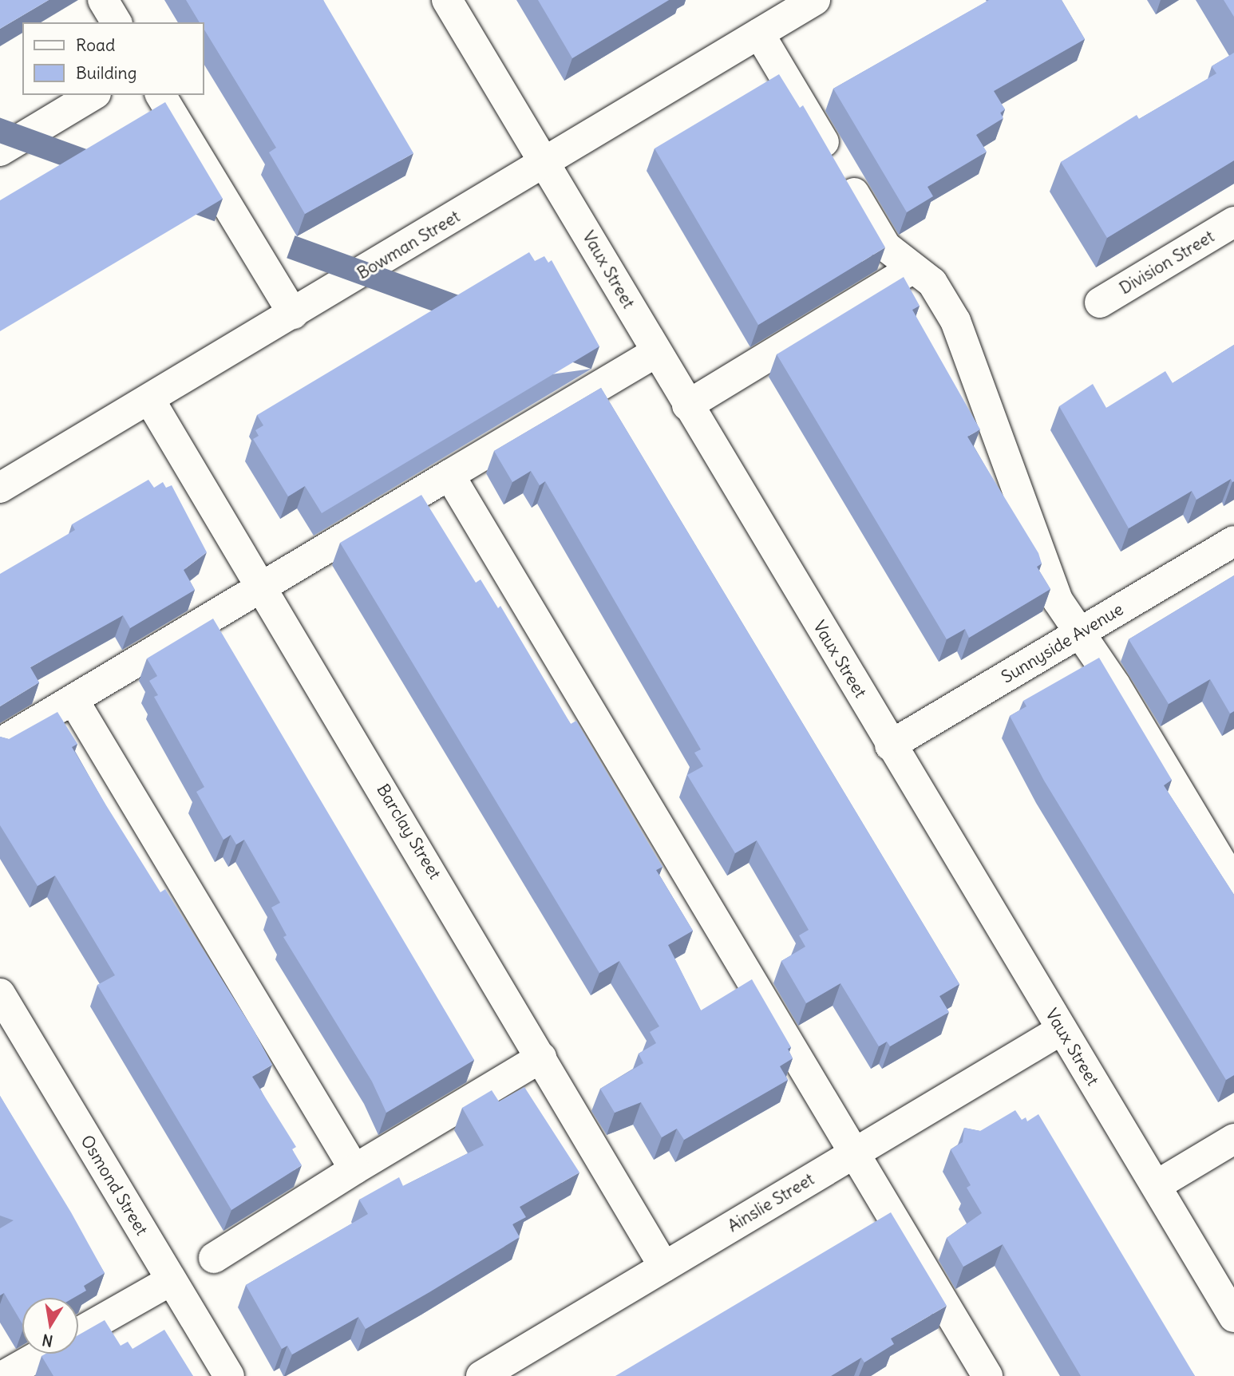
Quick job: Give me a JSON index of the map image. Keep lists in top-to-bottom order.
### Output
{
  "streets": {
    "street": [
      "Bowman Street",
      "Division Street",
      "Vaux Street",
      "Sunnyside Avenue",
      "Barclay Street",
      "Osmond Street",
      "Ainslie Street"
    ]
  },
  "crossings": [
    ["Bowman Street", "Vaux Street"],
    ["Bowman Street", "Barclay Street"],
    ["Vaux Street", "Sunnyside Avenue"],
    ["Vaux Street", "Ainslie Street"],
    ["Barclay Street", "Ainslie Street"]
  ],
  "legend": ["Road", "Building"],
  "north": "bottom"
}
